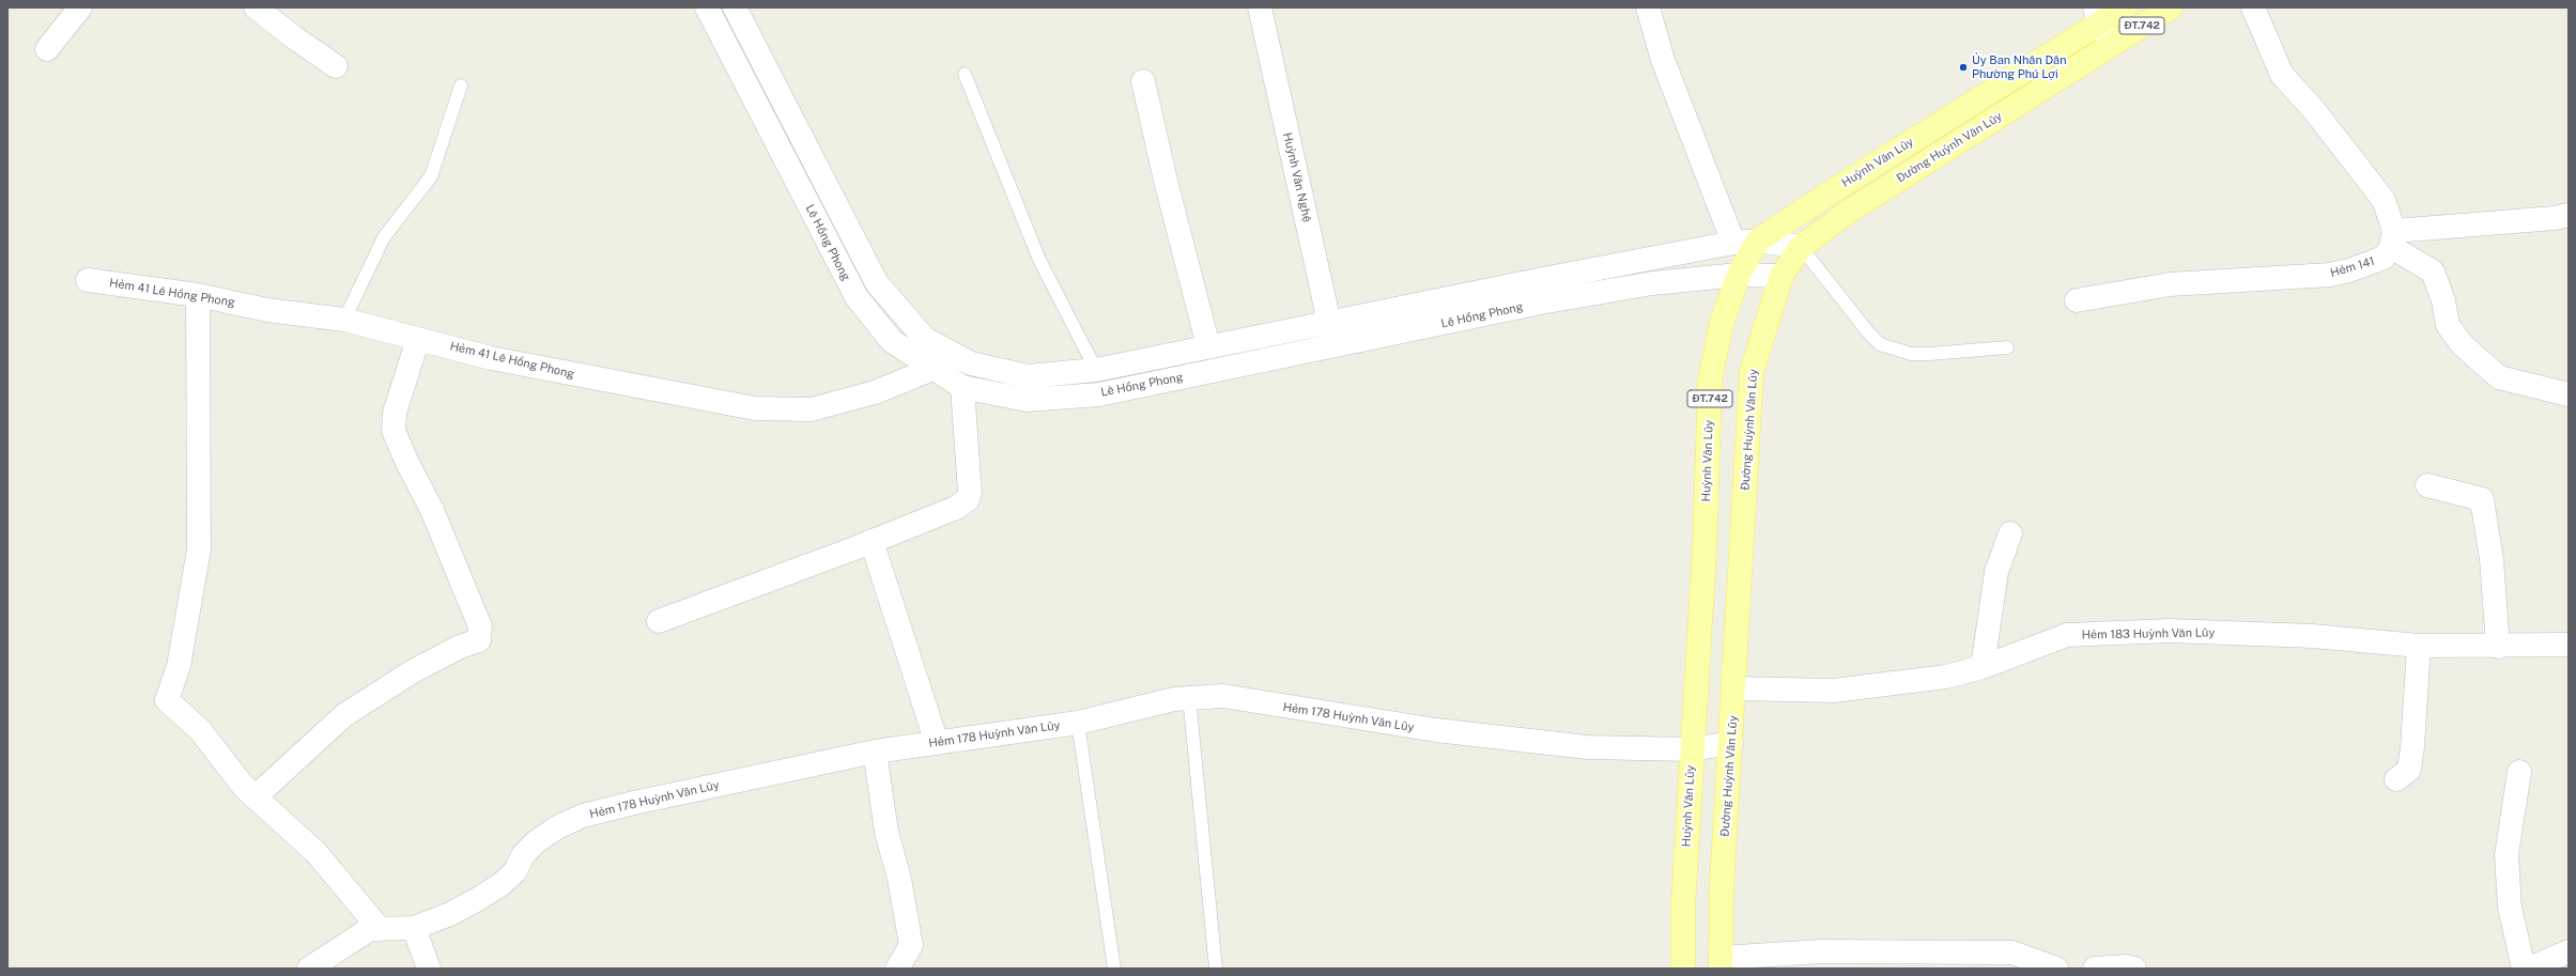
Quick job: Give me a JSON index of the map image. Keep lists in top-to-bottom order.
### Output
{
  "streets": {
    "main road": ["ĐT.742", "Đường Huỳnh Văn Lũy", "Huỳnh Văn Lũy"],
    "street": [
      "Huỳnh Văn Nghệ",
      "Lê Hồng Phong",
      "Hẻm 141",
      "Hẻm 41 Lê Hồng Phong",
      "Hẻm 183 Huỳnh Văn Lũy",
      "Hẻm 178 Huỳnh Văn Lũy"
    ]
  },
  "crossings": [
    ["ĐT.742", "Đường Huỳnh Văn Lũy"],
    ["Đường Huỳnh Văn Lũy", "Lê Hồng Phong"],
    ["Đường Huỳnh Văn Lũy", "Hẻm 183 Huỳnh Văn Lũy"],
    ["Đường Huỳnh Văn Lũy", "Hẻm 178 Huỳnh Văn Lũy"],
    ["Huỳnh Văn Lũy", "Lê Hồng Phong"],
    ["Huỳnh Văn Lũy", "Hẻm 178 Huỳnh Văn Lũy"],
    ["Huỳnh Văn Nghệ", "Lê Hồng Phong"],
    ["Lê Hồng Phong", "Hẻm 41 Lê Hồng Phong"]
  ],
  "places": ["Ủy Ban Nhân Dân Phường Phú Lợi"]
}
